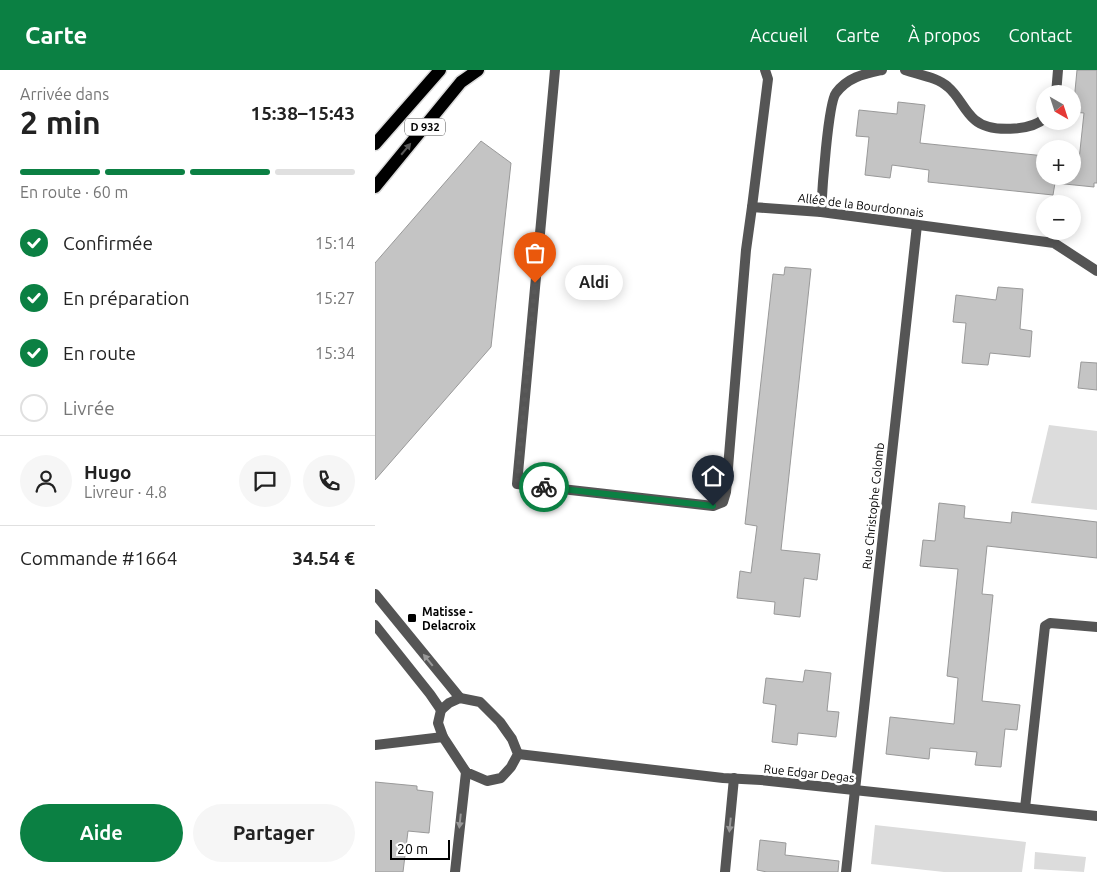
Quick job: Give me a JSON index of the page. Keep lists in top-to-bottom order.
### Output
{
  "streets": {
    "main road": ["D 932"],
    "street": ["Allée de la Bourdonnais", "Rue Christophe Colomb", "Rue Edgar Degas"]
  },
  "crossings": [
    ["Allée de la Bourdonnais", "Rue Christophe Colomb"],
    ["Rue Christophe Colomb", "Rue Edgar Degas"]
  ],
  "places": {
    "other": ["Aldi"],
    "transit": ["Matisse - Delacroix"]
  },
  "scale_bar": "20 m",
  "north": "bottom right",
  "page": {
    "header": "Carte",
    "nav": [
      "Accueil",
      "Carte",
      "À propos",
      "Contact"
    ],
    "heading": ["2 min", "Arrivée dans", "15:38–15:43"],
    "panel": [
      "Hugo",
      "Livreur · 4.8",
      "Commande #1664",
      "34.54 €"
    ],
    "map_buttons": ["+", "−"],
    "bar": "En route · 60 m",
    "list": [
      ["Confirmée", "15:14"],
      ["En préparation", "15:27"],
      ["En route", "15:34"],
      "Livrée"
    ],
    "bubble": "Aldi",
    "buttons": ["Aide", "Partager"],
    "scale": "20 m"
  }
}
